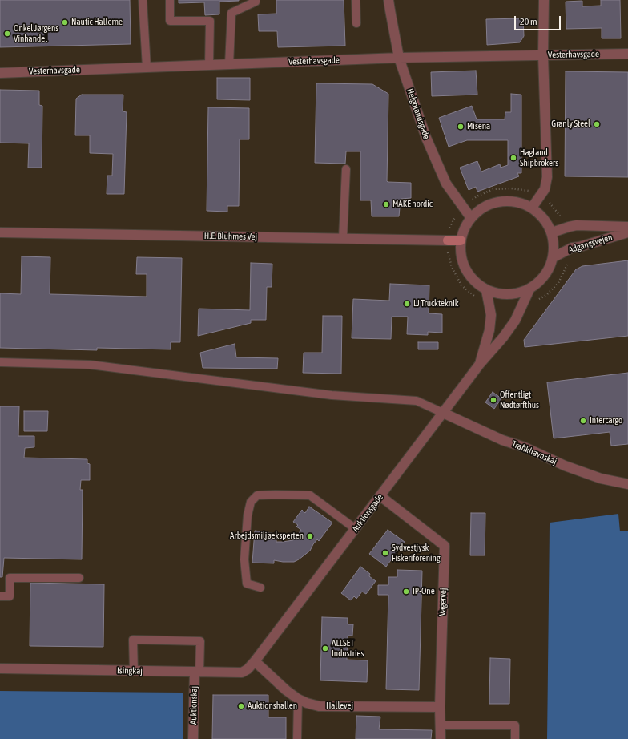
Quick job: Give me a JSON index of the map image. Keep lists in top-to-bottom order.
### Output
{
  "streets": {
    "street": [
      "Vesterhavsgade",
      "Helgolandsgade",
      "H.E. Bluhmes Vej",
      "Adgangsvejen",
      "Trafikhavnskaj",
      "Auktionsgade",
      "Vagervej",
      "Isingkaj",
      "Auktionskaj",
      "Hallevej"
    ]
  },
  "crossings": [
    ["Vesterhavsgade", "Helgolandsgade"],
    ["Helgolandsgade", "H.E. Bluhmes Vej"],
    ["Helgolandsgade", "Adgangsvejen"],
    ["Helgolandsgade", "Auktionsgade"],
    ["H.E. Bluhmes Vej", "Adgangsvejen"],
    ["H.E. Bluhmes Vej", "Auktionsgade"],
    ["Adgangsvejen", "Auktionsgade"],
    ["Trafikhavnskaj", "Auktionsgade"],
    ["Auktionsgade", "Vagervej"],
    ["Auktionsgade", "Isingkaj"],
    ["Auktionsgade", "Hallevej"],
    ["Vagervej", "Hallevej"],
    ["Isingkaj", "Auktionskaj"],
    ["Isingkaj", "Hallevej"]
  ],
  "places": [
    "Nautic Hallerne",
    "Onkel Jørgens Vinhandel",
    "Granly Steel",
    "Misena",
    "Hagland Shipbrokers",
    "MAKE nordic",
    "LJ Truckteknik",
    "Offentligt Nødtørfthus",
    "Intercargo",
    "Arbejdsmiljøeksperten",
    "Sydvestjysk Fiskeriforening",
    "IP-One",
    "ALLSET Industries",
    "Auktionshallen"
  ],
  "scale_bar": "20 m"
}
